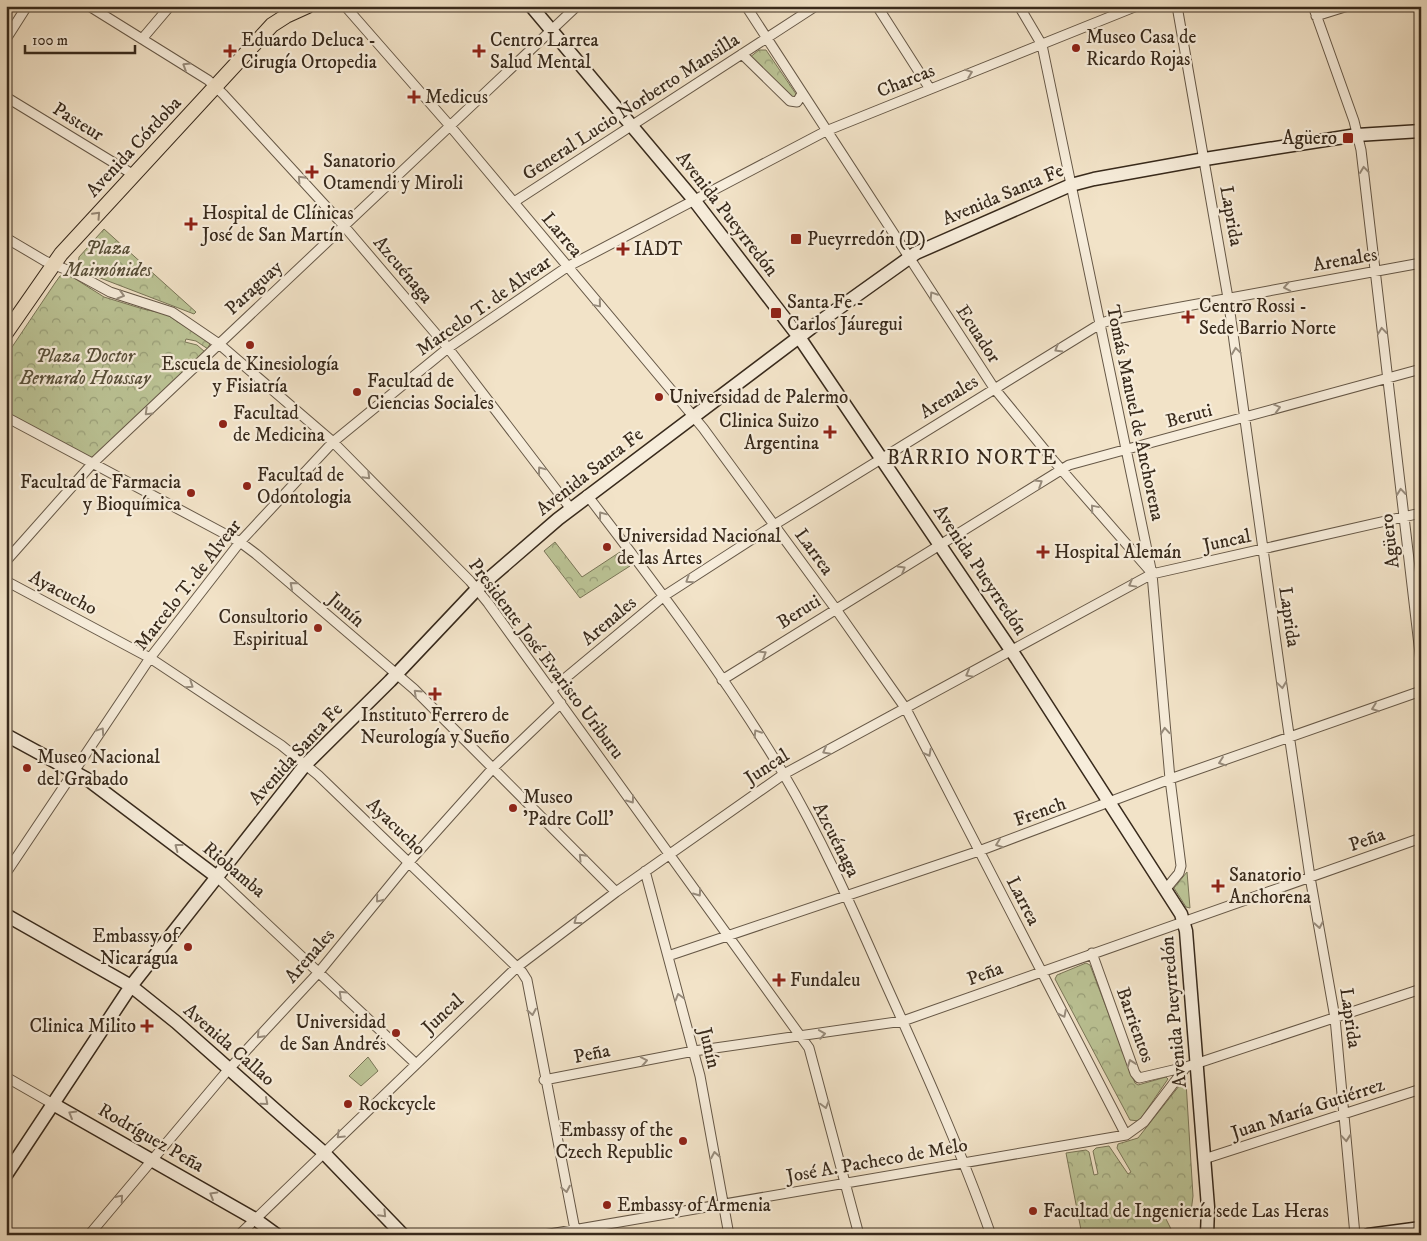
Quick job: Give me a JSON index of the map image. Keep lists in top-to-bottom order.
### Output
{
  "streets": {
    "main road": [
      "Avenida Córdoba",
      "Avenida Santa Fe",
      "Avenida Pueyrredón",
      "Riobamba",
      "Avenida Callao",
      "Rodríguez Peña"
    ],
    "street": [
      "Charcas",
      "General Lucio Norberto Mansilla",
      "Pasteur",
      "Laprida",
      "Larrea",
      "Arenales",
      "Azcuénaga",
      "Paraguay",
      "Marcelo T. de Alvear",
      "Ecuador",
      "Tomás Manuel de Anchorena",
      "Beruti",
      "Juncal",
      "Agüero",
      "Ayacucho",
      "Junín",
      "Presidente José Evaristo Uriburu",
      "French",
      "Peña",
      "Barrientos",
      "Juan María Gutiérrez",
      "José A. Pacheco de Melo"
    ]
  },
  "crossings": [
    ["Charcas", "Avenida Pueyrredón"],
    ["Charcas", "Marcelo T. de Alvear"],
    ["Charcas", "Ecuador"],
    ["Charcas", "Tomás Manuel de Anchorena"],
    ["General Lucio Norberto Mansilla", "Avenida Pueyrredón"],
    ["General Lucio Norberto Mansilla", "Larrea"],
    ["General Lucio Norberto Mansilla", "Ecuador"],
    ["Pasteur", "Avenida Córdoba"],
    ["Avenida Córdoba", "Azcuénaga"],
    ["Avenida Córdoba", "Presidente José Evaristo Uriburu"],
    ["Avenida Santa Fe", "Avenida Pueyrredón"],
    ["Avenida Santa Fe", "Laprida"],
    ["Avenida Santa Fe", "Larrea"],
    ["Avenida Santa Fe", "Azcuénaga"],
    ["Avenida Santa Fe", "Ecuador"],
    ["Avenida Santa Fe", "Tomás Manuel de Anchorena"],
    ["Avenida Santa Fe", "Agüero"],
    ["Avenida Santa Fe", "Ayacucho"],
    ["Avenida Santa Fe", "Junín"],
    ["Avenida Santa Fe", "Presidente José Evaristo Uriburu"],
    ["Avenida Santa Fe", "Riobamba"],
    ["Avenida Santa Fe", "Avenida Callao"],
    ["Avenida Santa Fe", "Rodríguez Peña"],
    ["Avenida Pueyrredón", "Arenales"],
    ["Avenida Pueyrredón", "Paraguay"],
    ["Avenida Pueyrredón", "Marcelo T. de Alvear"],
    ["Avenida Pueyrredón", "Tomás Manuel de Anchorena"],
    ["Avenida Pueyrredón", "Beruti"],
    ["Avenida Pueyrredón", "Juncal"],
    ["Avenida Pueyrredón", "French"],
    ["Avenida Pueyrredón", "Peña"],
    ["Avenida Pueyrredón", "Barrientos"],
    ["Avenida Pueyrredón", "Juan María Gutiérrez"],
    ["Avenida Pueyrredón", "José A. Pacheco de Melo"],
    ["Laprida", "Arenales"],
    ["Laprida", "Beruti"],
    ["Laprida", "Juncal"],
    ["Laprida", "French"],
    ["Laprida", "Peña"],
    ["Laprida", "Juan María Gutiérrez"],
    ["Larrea", "Arenales"],
    ["Larrea", "Paraguay"],
    ["Larrea", "Marcelo T. de Alvear"],
    ["Larrea", "Beruti"],
    ["Larrea", "Juncal"],
    ["Larrea", "French"],
    ["Larrea", "Peña"],
    ["Larrea", "José A. Pacheco de Melo"],
    ["Arenales", "Azcuénaga"],
    ["Arenales", "Ecuador"],
    ["Arenales", "Tomás Manuel de Anchorena"],
    ["Arenales", "Agüero"],
    ["Arenales", "Ayacucho"],
    ["Arenales", "Junín"],
    ["Arenales", "Presidente José Evaristo Uriburu"],
    ["Arenales", "Riobamba"],
    ["Arenales", "Avenida Callao"],
    ["Arenales", "Rodríguez Peña"],
    ["Azcuénaga", "Paraguay"],
    ["Azcuénaga", "Marcelo T. de Alvear"],
    ["Azcuénaga", "Beruti"],
    ["Azcuénaga", "Juncal"],
    ["Azcuénaga", "French"],
    ["Azcuénaga", "Peña"],
    ["Azcuénaga", "José A. Pacheco de Melo"],
    ["Paraguay", "Junín"],
    ["Paraguay", "Presidente José Evaristo Uriburu"],
    ["Marcelo T. de Alvear", "Ayacucho"],
    ["Marcelo T. de Alvear", "Junín"],
    ["Marcelo T. de Alvear", "Presidente José Evaristo Uriburu"],
    ["Marcelo T. de Alvear", "Riobamba"],
    ["Ecuador", "Tomás Manuel de Anchorena"],
    ["Ecuador", "Beruti"],
    ["Ecuador", "Juncal"],
    ["Tomás Manuel de Anchorena", "Beruti"],
    ["Tomás Manuel de Anchorena", "Juncal"],
    ["Tomás Manuel de Anchorena", "French"],
    ["Beruti", "Agüero"],
    ["Juncal", "Agüero"],
    ["Juncal", "Ayacucho"],
    ["Juncal", "Junín"],
    ["Juncal", "Presidente José Evaristo Uriburu"],
    ["Juncal", "Riobamba"],
    ["Juncal", "Avenida Callao"],
    ["Juncal", "Rodríguez Peña"],
    ["Ayacucho", "Peña"],
    ["Ayacucho", "José A. Pacheco de Melo"],
    ["Junín", "French"],
    ["Junín", "Peña"],
    ["Junín", "José A. Pacheco de Melo"],
    ["Presidente José Evaristo Uriburu", "French"],
    ["Presidente José Evaristo Uriburu", "Peña"],
    ["Presidente José Evaristo Uriburu", "José A. Pacheco de Melo"],
    ["Peña", "Barrientos"],
    ["Barrientos", "José A. Pacheco de Melo"]
  ],
  "one_way": [
    "Larrea",
    "Azcuénaga",
    "Ecuador",
    "Beruti",
    "Juncal",
    "Agüero",
    "Ayacucho",
    "Junín",
    "Presidente José Evaristo Uriburu",
    "French",
    "Riobamba",
    "Avenida Callao",
    "Rodríguez Peña"
  ],
  "districts": ["BARRIO NORTE"],
  "parks": ["Plaza Maimónides", "Plaza Doctor Bernardo Houssay"],
  "places": {
    "other": [
      "Museo Casa de Ricardo Rojas",
      "Escuela de Kinesiología y Fisiatría",
      "Facultad de Ciencias Sociales",
      "Universidad de Palermo",
      "Facultad de Medicina",
      "Facultad de Odontologia",
      "Facultad de Farmacia y Bioquímica",
      "Universidad Nacional de las Artes",
      "Consultorio Espiritual",
      "Museo Nacional del Grabado",
      "Museo 'Padre Coll'",
      "Embassy of Nicaragua",
      "Universidad de San Andrés",
      "Rockcycle",
      "Embassy of the Czech Republic",
      "Embassy of Armenia",
      "Facultad de Ingeniería sede Las Heras"
    ],
    "health": [
      "Eduardo Deluca - Cirugía Ortopedia",
      "Centro Larrea Salud Mental",
      "Medicus",
      "Sanatorio Otamendi y Miroli",
      "Hospital de Clínicas José de San Martín",
      "IADT",
      "Centro Rossi - Sede Barrio Norte",
      "Clinica Suizo Argentina",
      "Hospital Alemán",
      "Instituto Ferrero de Neurología y Sueño",
      "Sanatorio Anchorena",
      "Fundaleu",
      "Clinica Milito"
    ],
    "transit": ["Agüero", "Pueyrredón (D)", "Santa Fe - Carlos Jáuregui"]
  },
  "scale_bar": "100 m"
}
